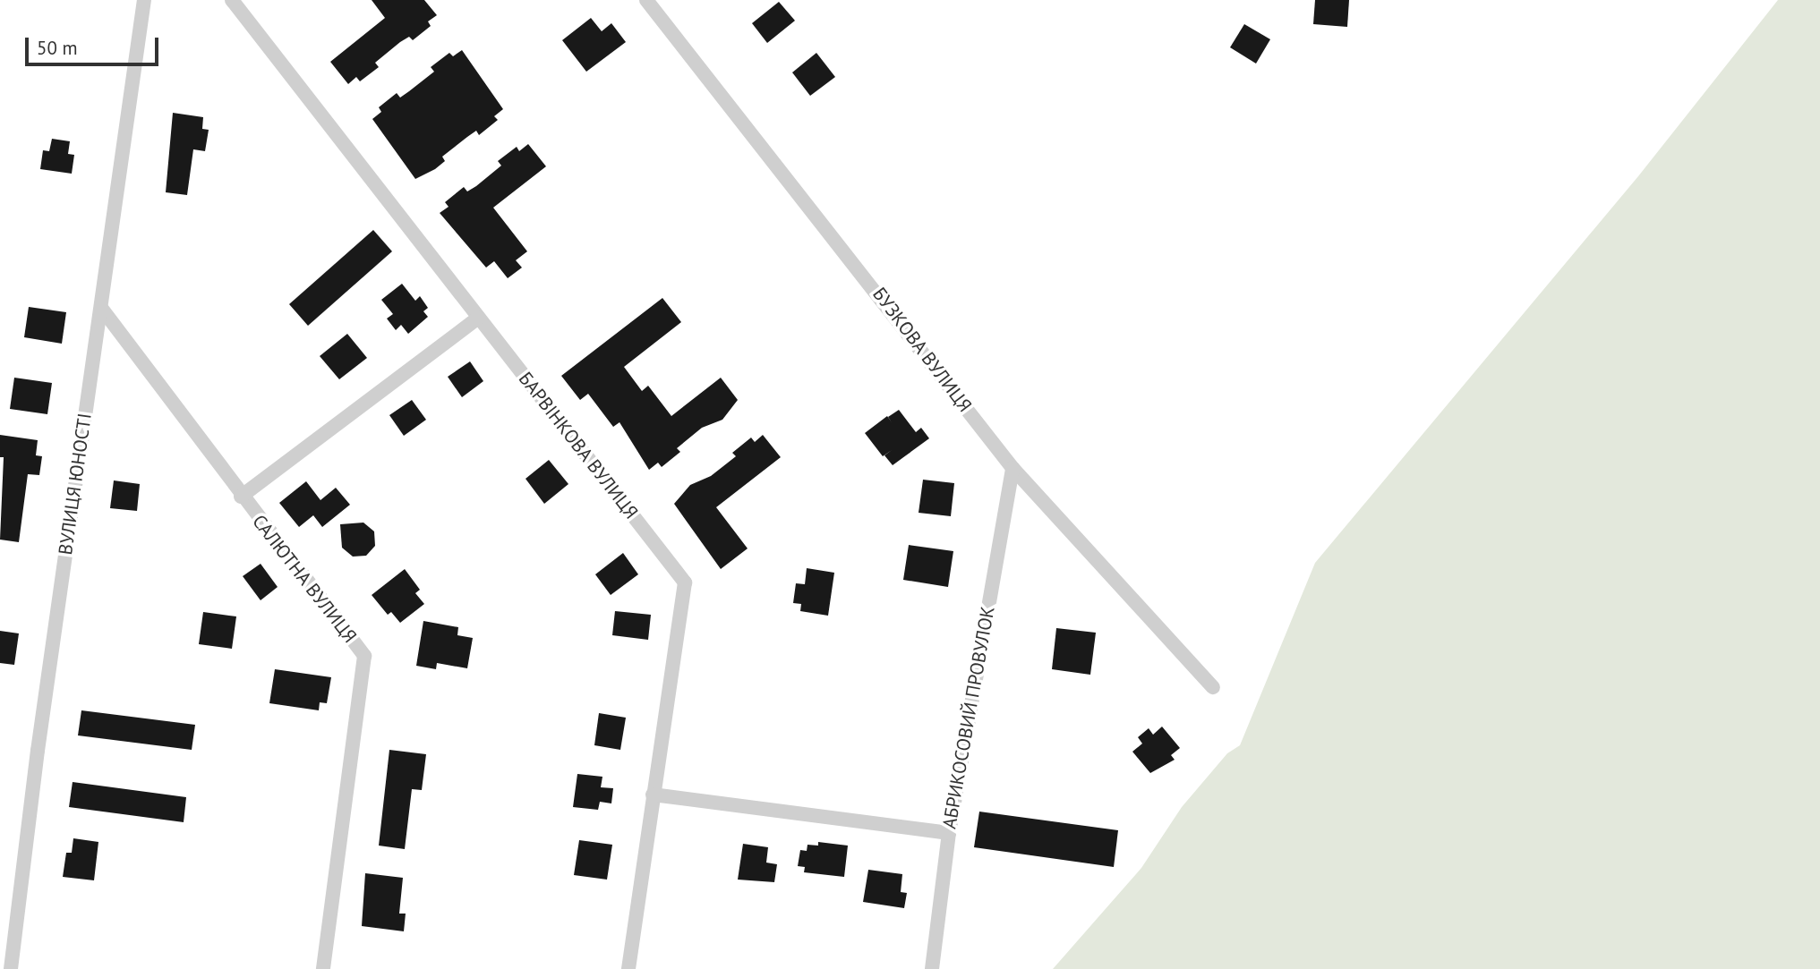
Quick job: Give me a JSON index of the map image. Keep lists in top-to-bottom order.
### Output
{
  "streets": {
    "street": [
      "БУЗКОВА ВУЛИЦЯ",
      "БАРВІНКОВА ВУЛИЦЯ",
      "ВУЛИЦЯ ЮНОСТІ",
      "САЛЮТНА ВУЛИЦЯ",
      "АБРИКОСОВИЙ ПРОВУЛОК"
    ]
  },
  "crossings": [
    ["БУЗКОВА ВУЛИЦЯ", "АБРИКОСОВИЙ ПРОВУЛОК"],
    ["ВУЛИЦЯ ЮНОСТІ", "САЛЮТНА ВУЛИЦЯ"]
  ],
  "scale_bar": "50 m"
}
